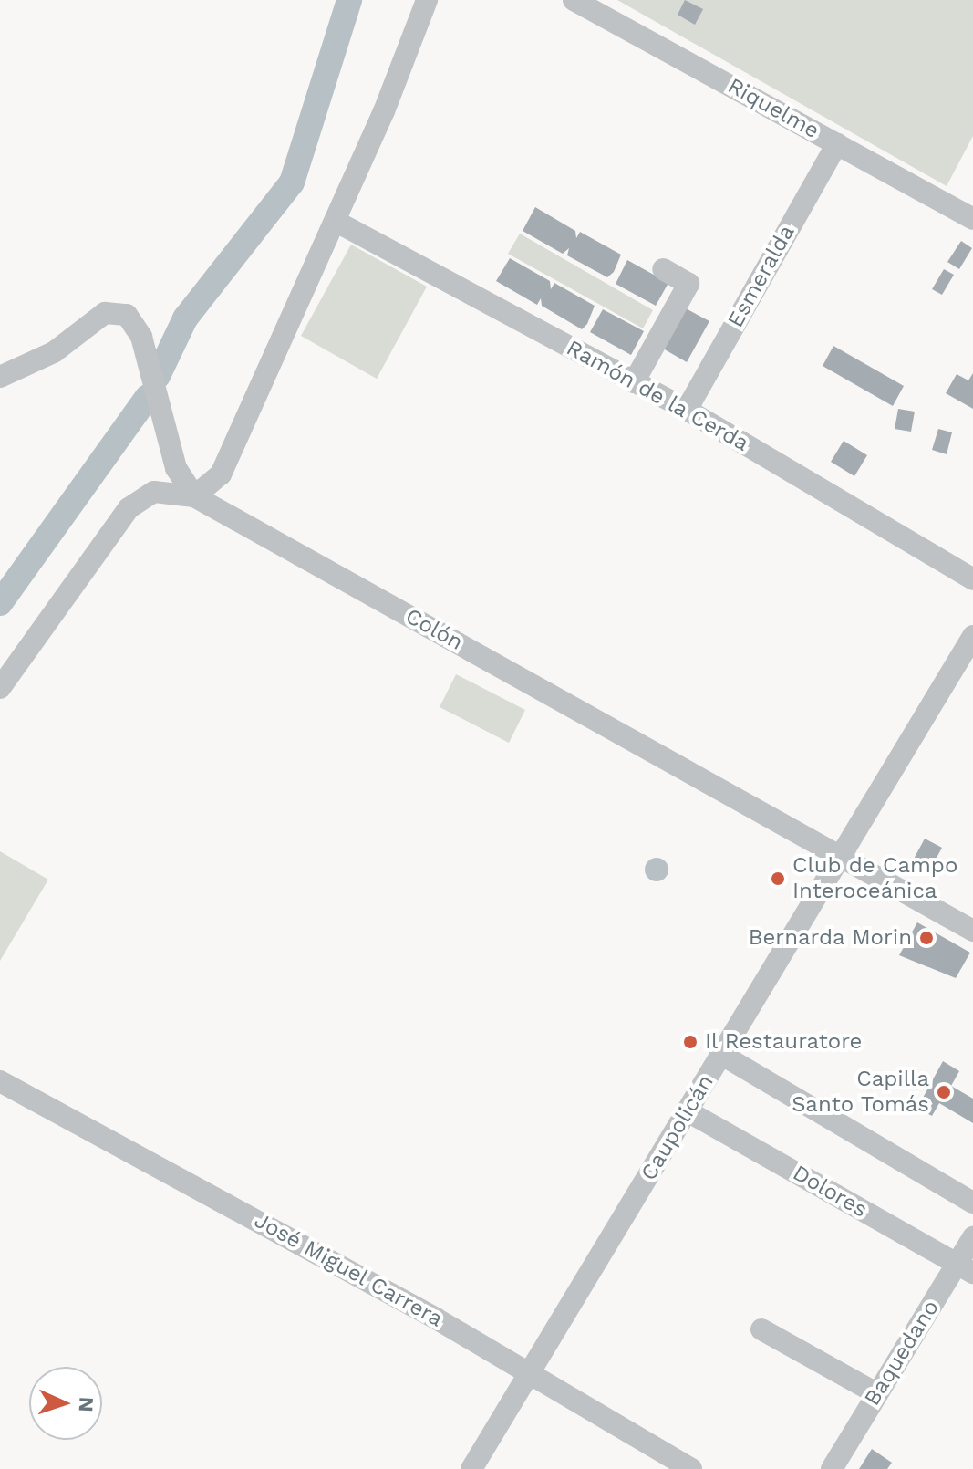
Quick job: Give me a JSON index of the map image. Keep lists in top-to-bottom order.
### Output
{
  "streets": {
    "street": [
      "Riquelme",
      "Esmeralda",
      "Ramón de la Cerda",
      "Colón",
      "Caupolicán",
      "Dolores",
      "José Miguel Carrera",
      "Baquedano"
    ]
  },
  "crossings": [
    ["Riquelme", "Esmeralda"],
    ["Esmeralda", "Ramón de la Cerda"],
    ["Colón", "Caupolicán"],
    ["Caupolicán", "Dolores"],
    ["Caupolicán", "José Miguel Carrera"],
    ["Dolores", "Baquedano"]
  ],
  "places": [
    "Club de Campo Interoceánica",
    "Bernarda Morin",
    "Il Restauratore",
    "Capilla Santo Tomás"
  ],
  "north": "right"
}
